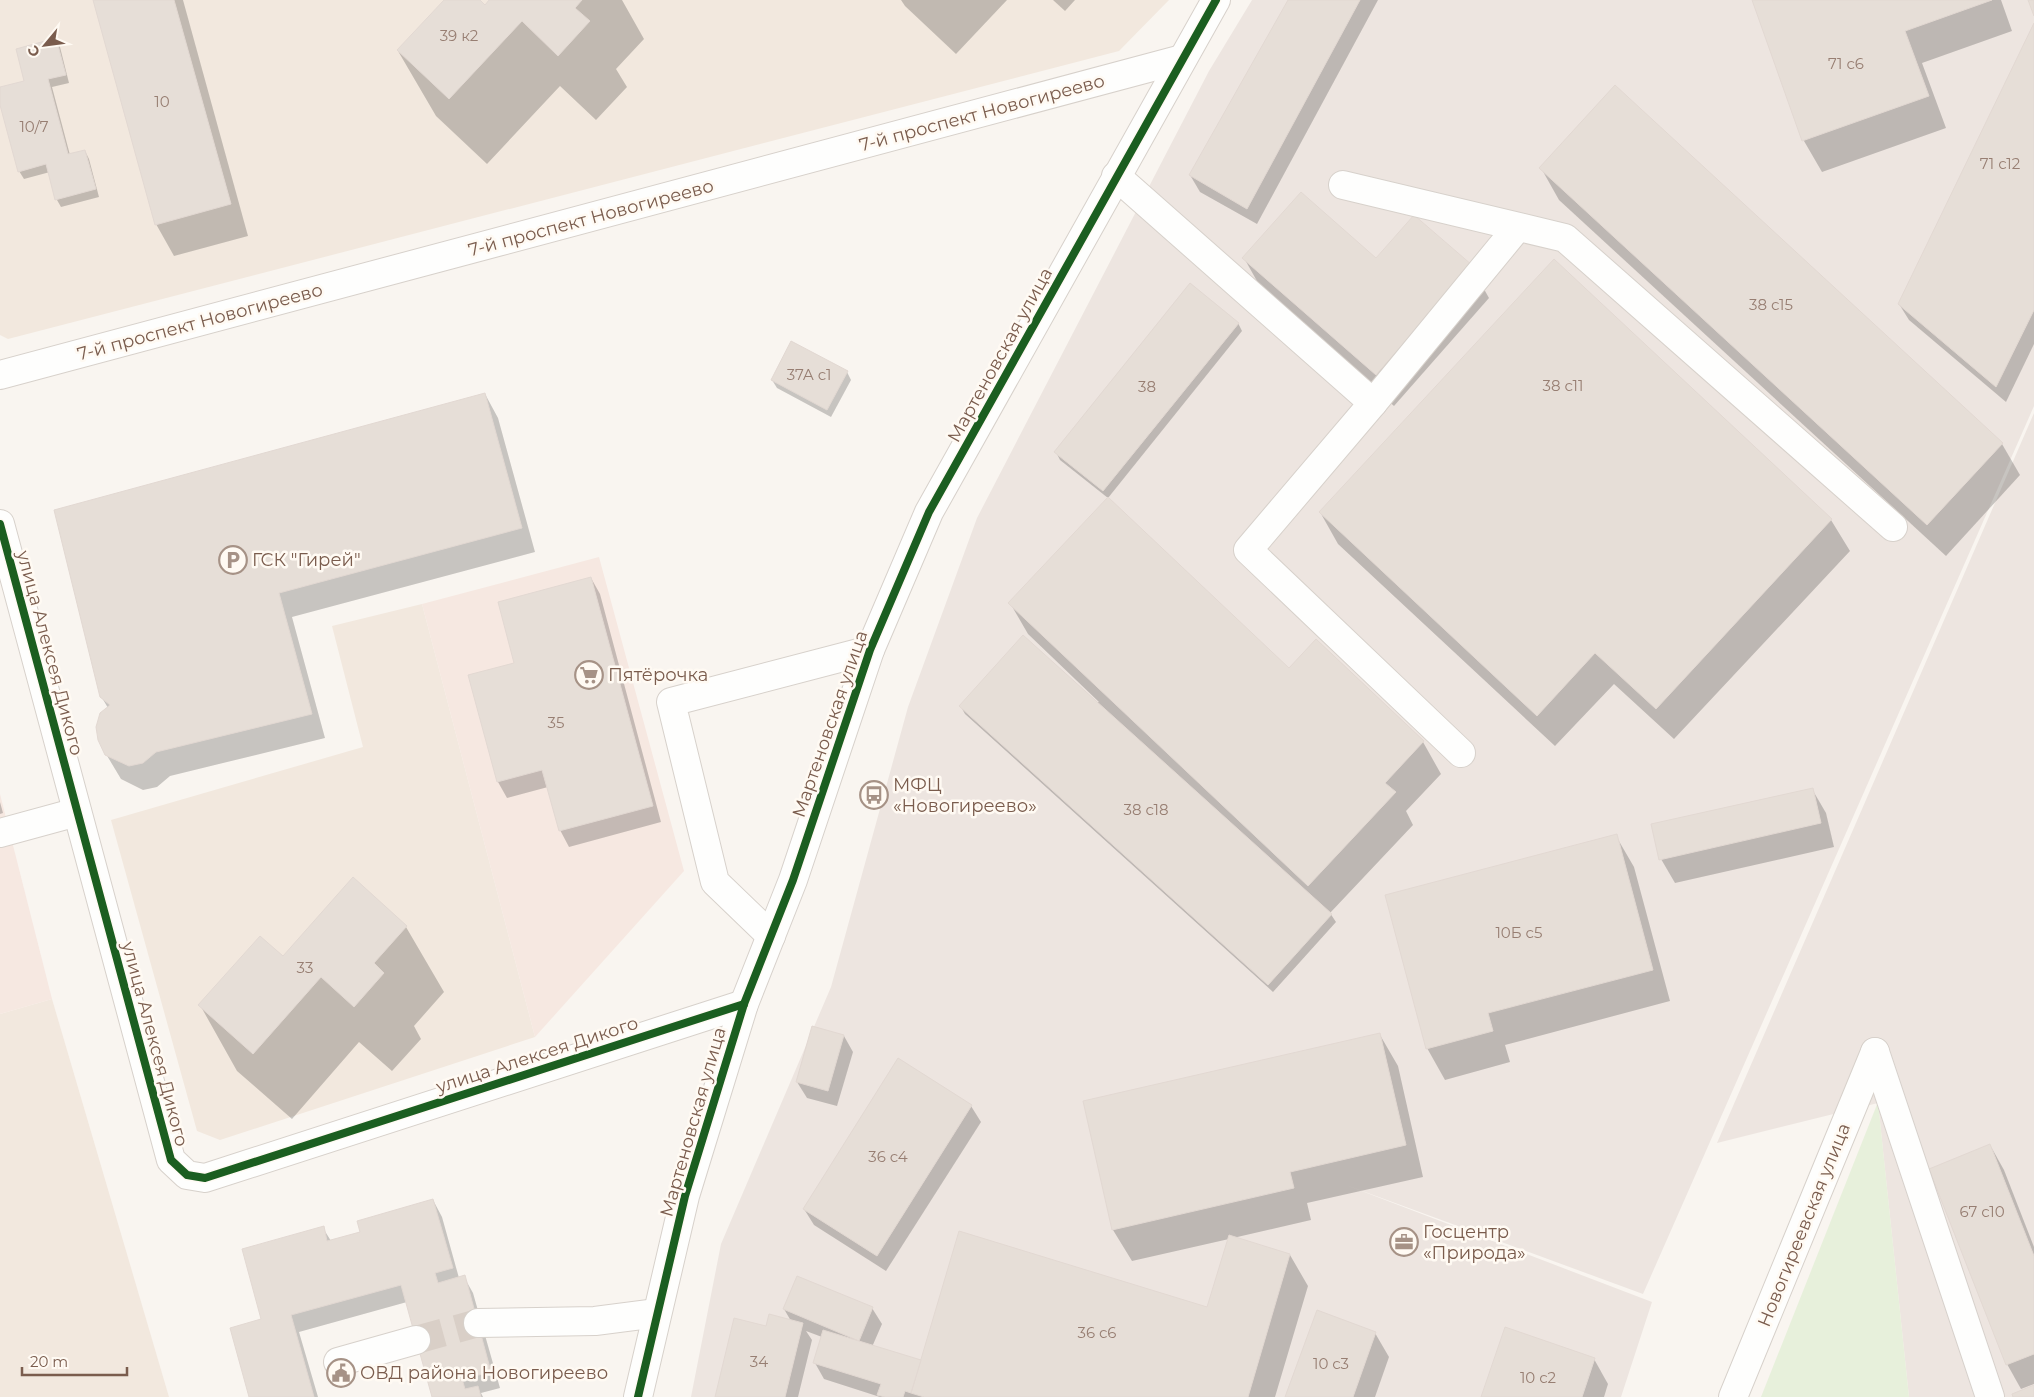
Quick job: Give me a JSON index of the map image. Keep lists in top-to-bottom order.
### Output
{
  "streets": {
    "street": [
      "7-й проспект Новогиреево",
      "Мартеновская улица",
      "улица Алексея Дикого",
      "Новогиреевская улица"
    ]
  },
  "crossings": [
    ["7-й проспект Новогиреево", "Мартеновская улица"],
    ["Мартеновская улица", "улица Алексея Дикого"]
  ],
  "places": {
    "parking": ["ГСК \"Гирей\""],
    "supermarket": ["Пятёрочка"],
    "bus stop": ["МФЦ «Новогиреево»"],
    "office": ["Госцентр «Природа»"],
    "public building": ["ОВД района Новогиреево"]
  },
  "house_numbers": [
    "39 к2",
    "71 с6",
    "10",
    "10/7",
    "71 с12",
    "38 с15",
    "37А с1",
    "38 с11",
    "38",
    "35",
    "38 с18",
    "10Б с5",
    "33",
    "36 с4",
    "67 с10",
    "36 с6",
    "34",
    "10 с3",
    "10 с2"
  ],
  "scale_bar": "20 m",
  "north": "bottom left"
}
